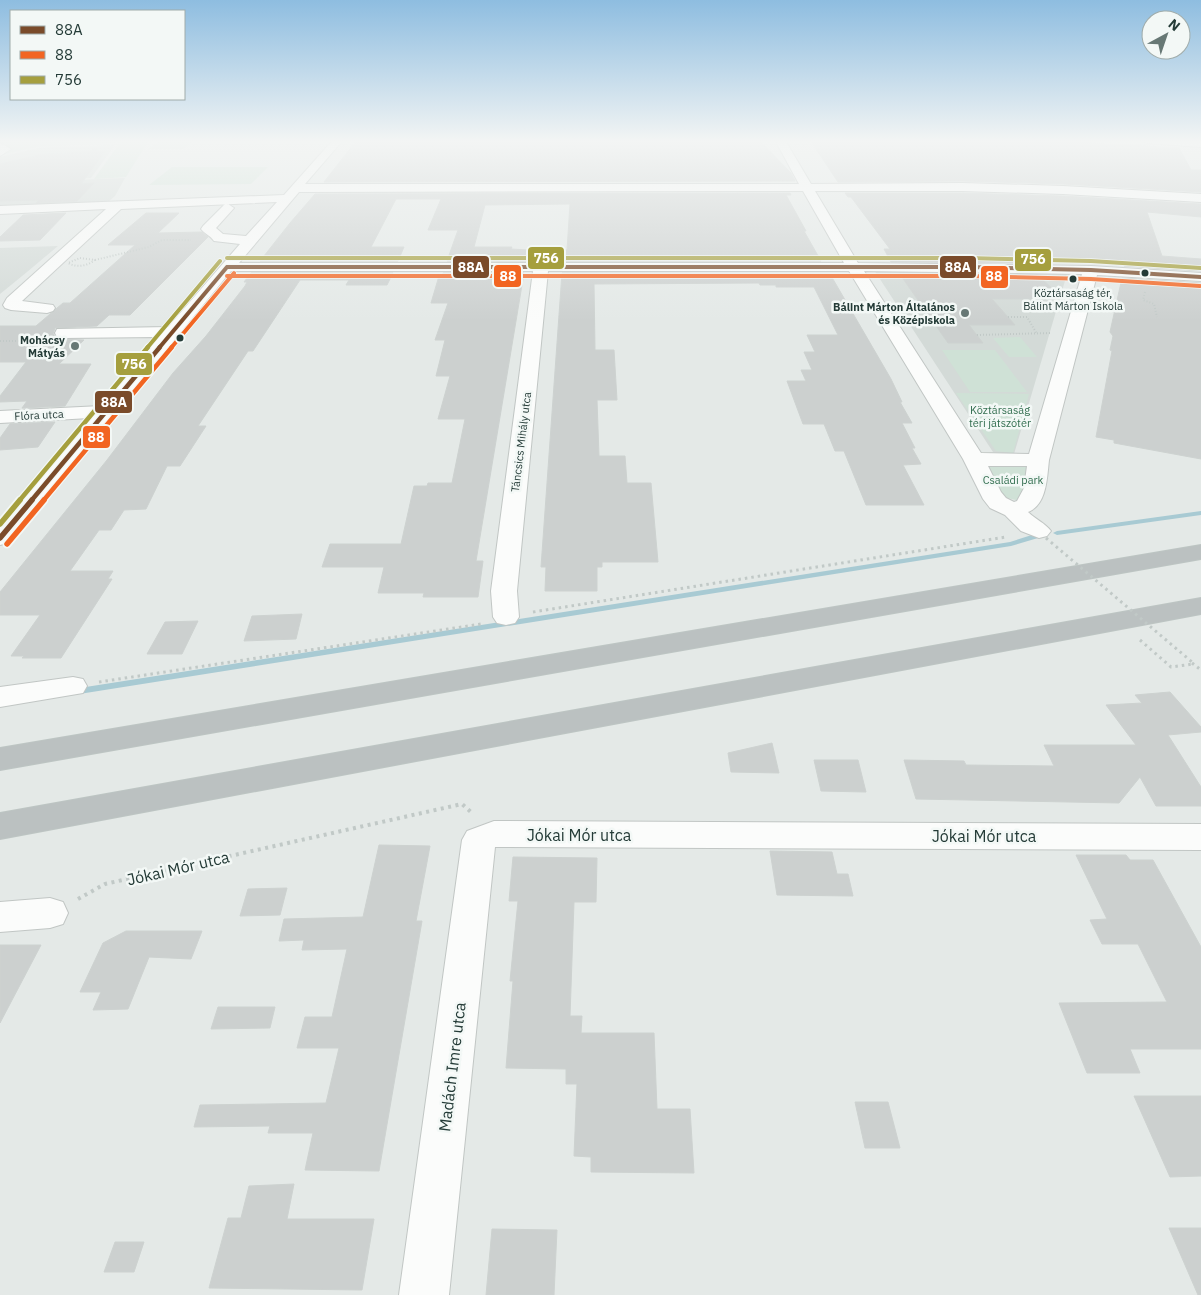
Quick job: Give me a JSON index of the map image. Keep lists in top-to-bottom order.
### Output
{
  "streets": {
    "street": [
      "Flóra utca",
      "Táncsics Mihály utca",
      "Jókai Mór utca",
      "Madách Imre utca"
    ]
  },
  "crossings": [
    ["Jókai Mór utca", "Madách Imre utca"]
  ],
  "parks": ["Köztársaság téri játszótér", "Családi park"],
  "places": ["Köztársaság tér, Bálint Márton Iskola", "Bálint Márton Általános és Középiskola", "Mohácsy Mátyás"],
  "lines": ["transit line 756", "transit line 88A", "transit line 88"],
  "legend": ["88A", "88", "756"],
  "north": "top right"
}
